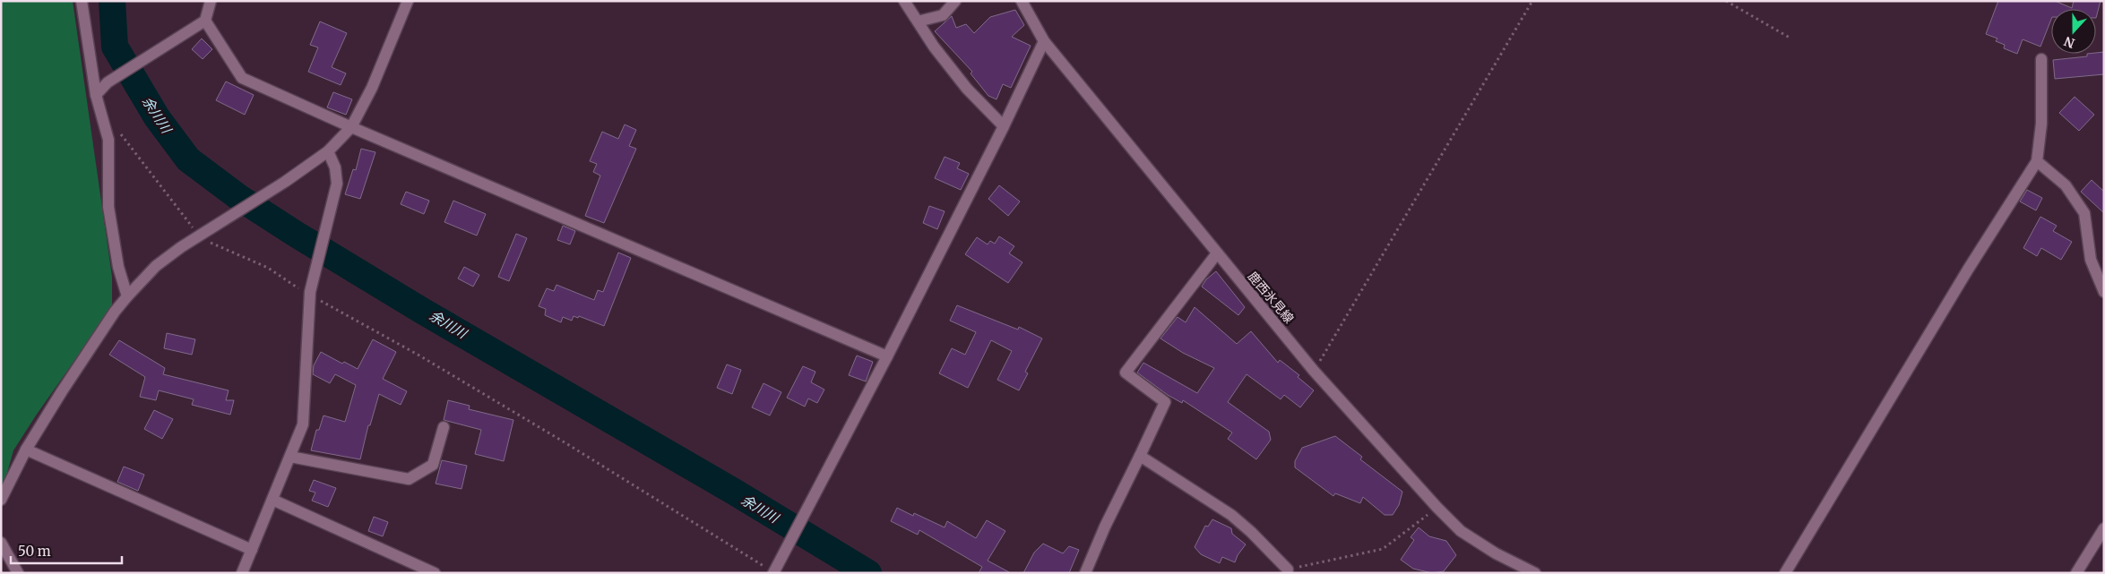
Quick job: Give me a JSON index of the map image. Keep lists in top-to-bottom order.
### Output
{
  "streets": {
    "street": ["鹿西氷見線"]
  },
  "water": ["余川川"],
  "scale_bar": "50 m",
  "north": "bottom"
}
